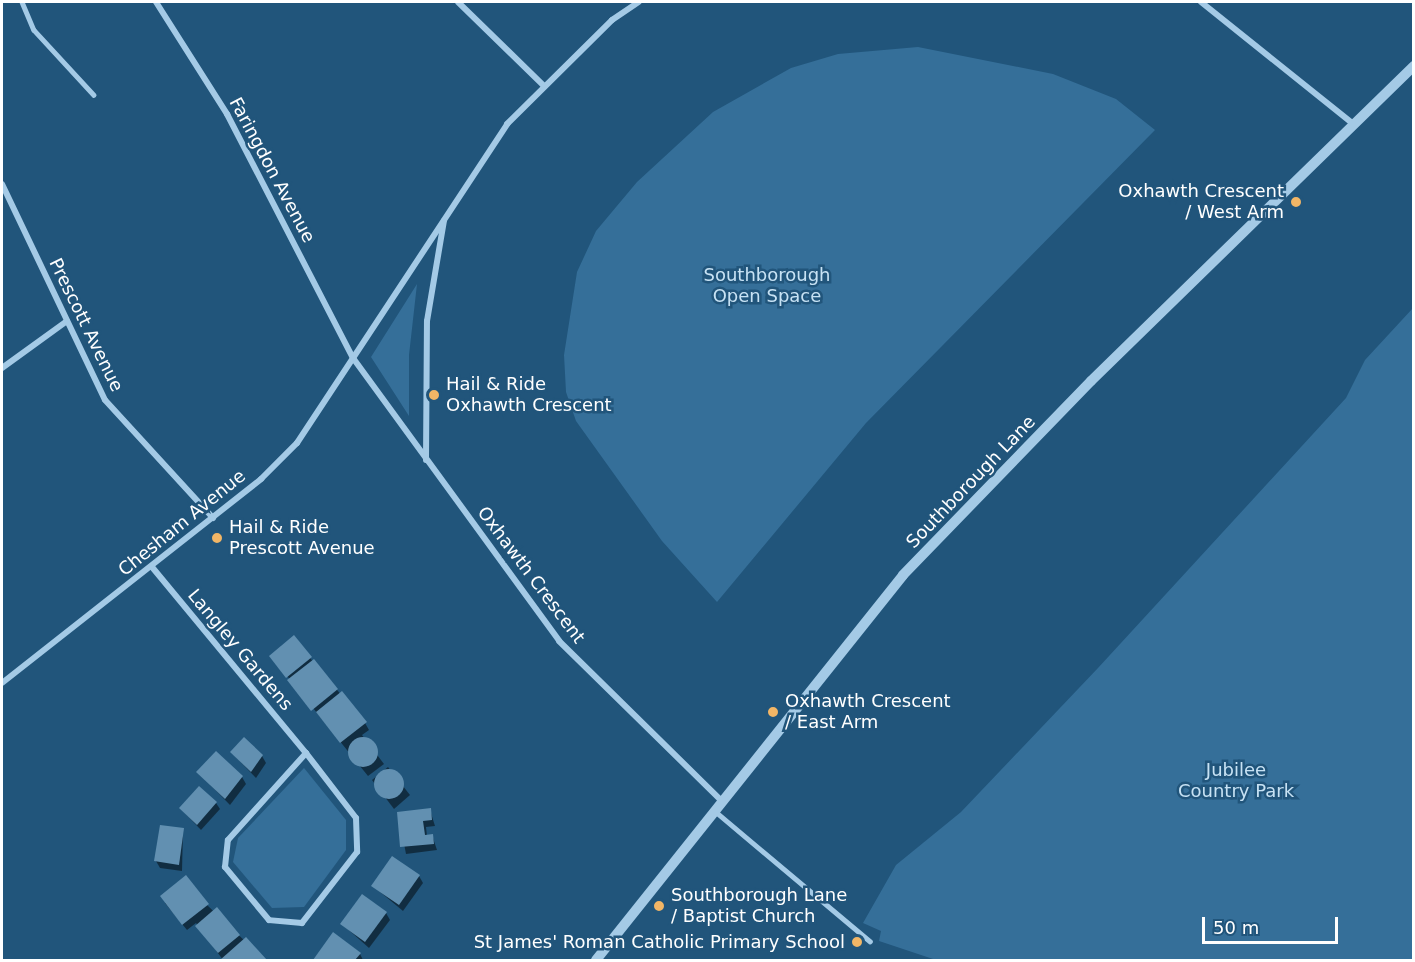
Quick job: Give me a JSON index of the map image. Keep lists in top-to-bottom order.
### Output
{
  "streets": {
    "street": [
      "Faringdon Avenue",
      "Prescott Avenue",
      "Southborough Lane",
      "Chesham Avenue",
      "Oxhawth Crescent",
      "Langley Gardens"
    ]
  },
  "crossings": [
    ["Faringdon Avenue", "Chesham Avenue"],
    ["Faringdon Avenue", "Oxhawth Crescent"],
    ["Prescott Avenue", "Chesham Avenue"],
    ["Southborough Lane", "Oxhawth Crescent"],
    ["Chesham Avenue", "Oxhawth Crescent"],
    ["Chesham Avenue", "Langley Gardens"]
  ],
  "parks": ["Southborough Open Space", "Jubilee Country Park"],
  "places": [
    "Oxhawth Crescent / West Arm",
    "Hail & Ride Oxhawth Crescent",
    "Hail & Ride Prescott Avenue",
    "Oxhawth Crescent / East Arm",
    "Southborough Lane / Baptist Church",
    "St James' Roman Catholic Primary School"
  ],
  "scale_bar": "50 m"
}
